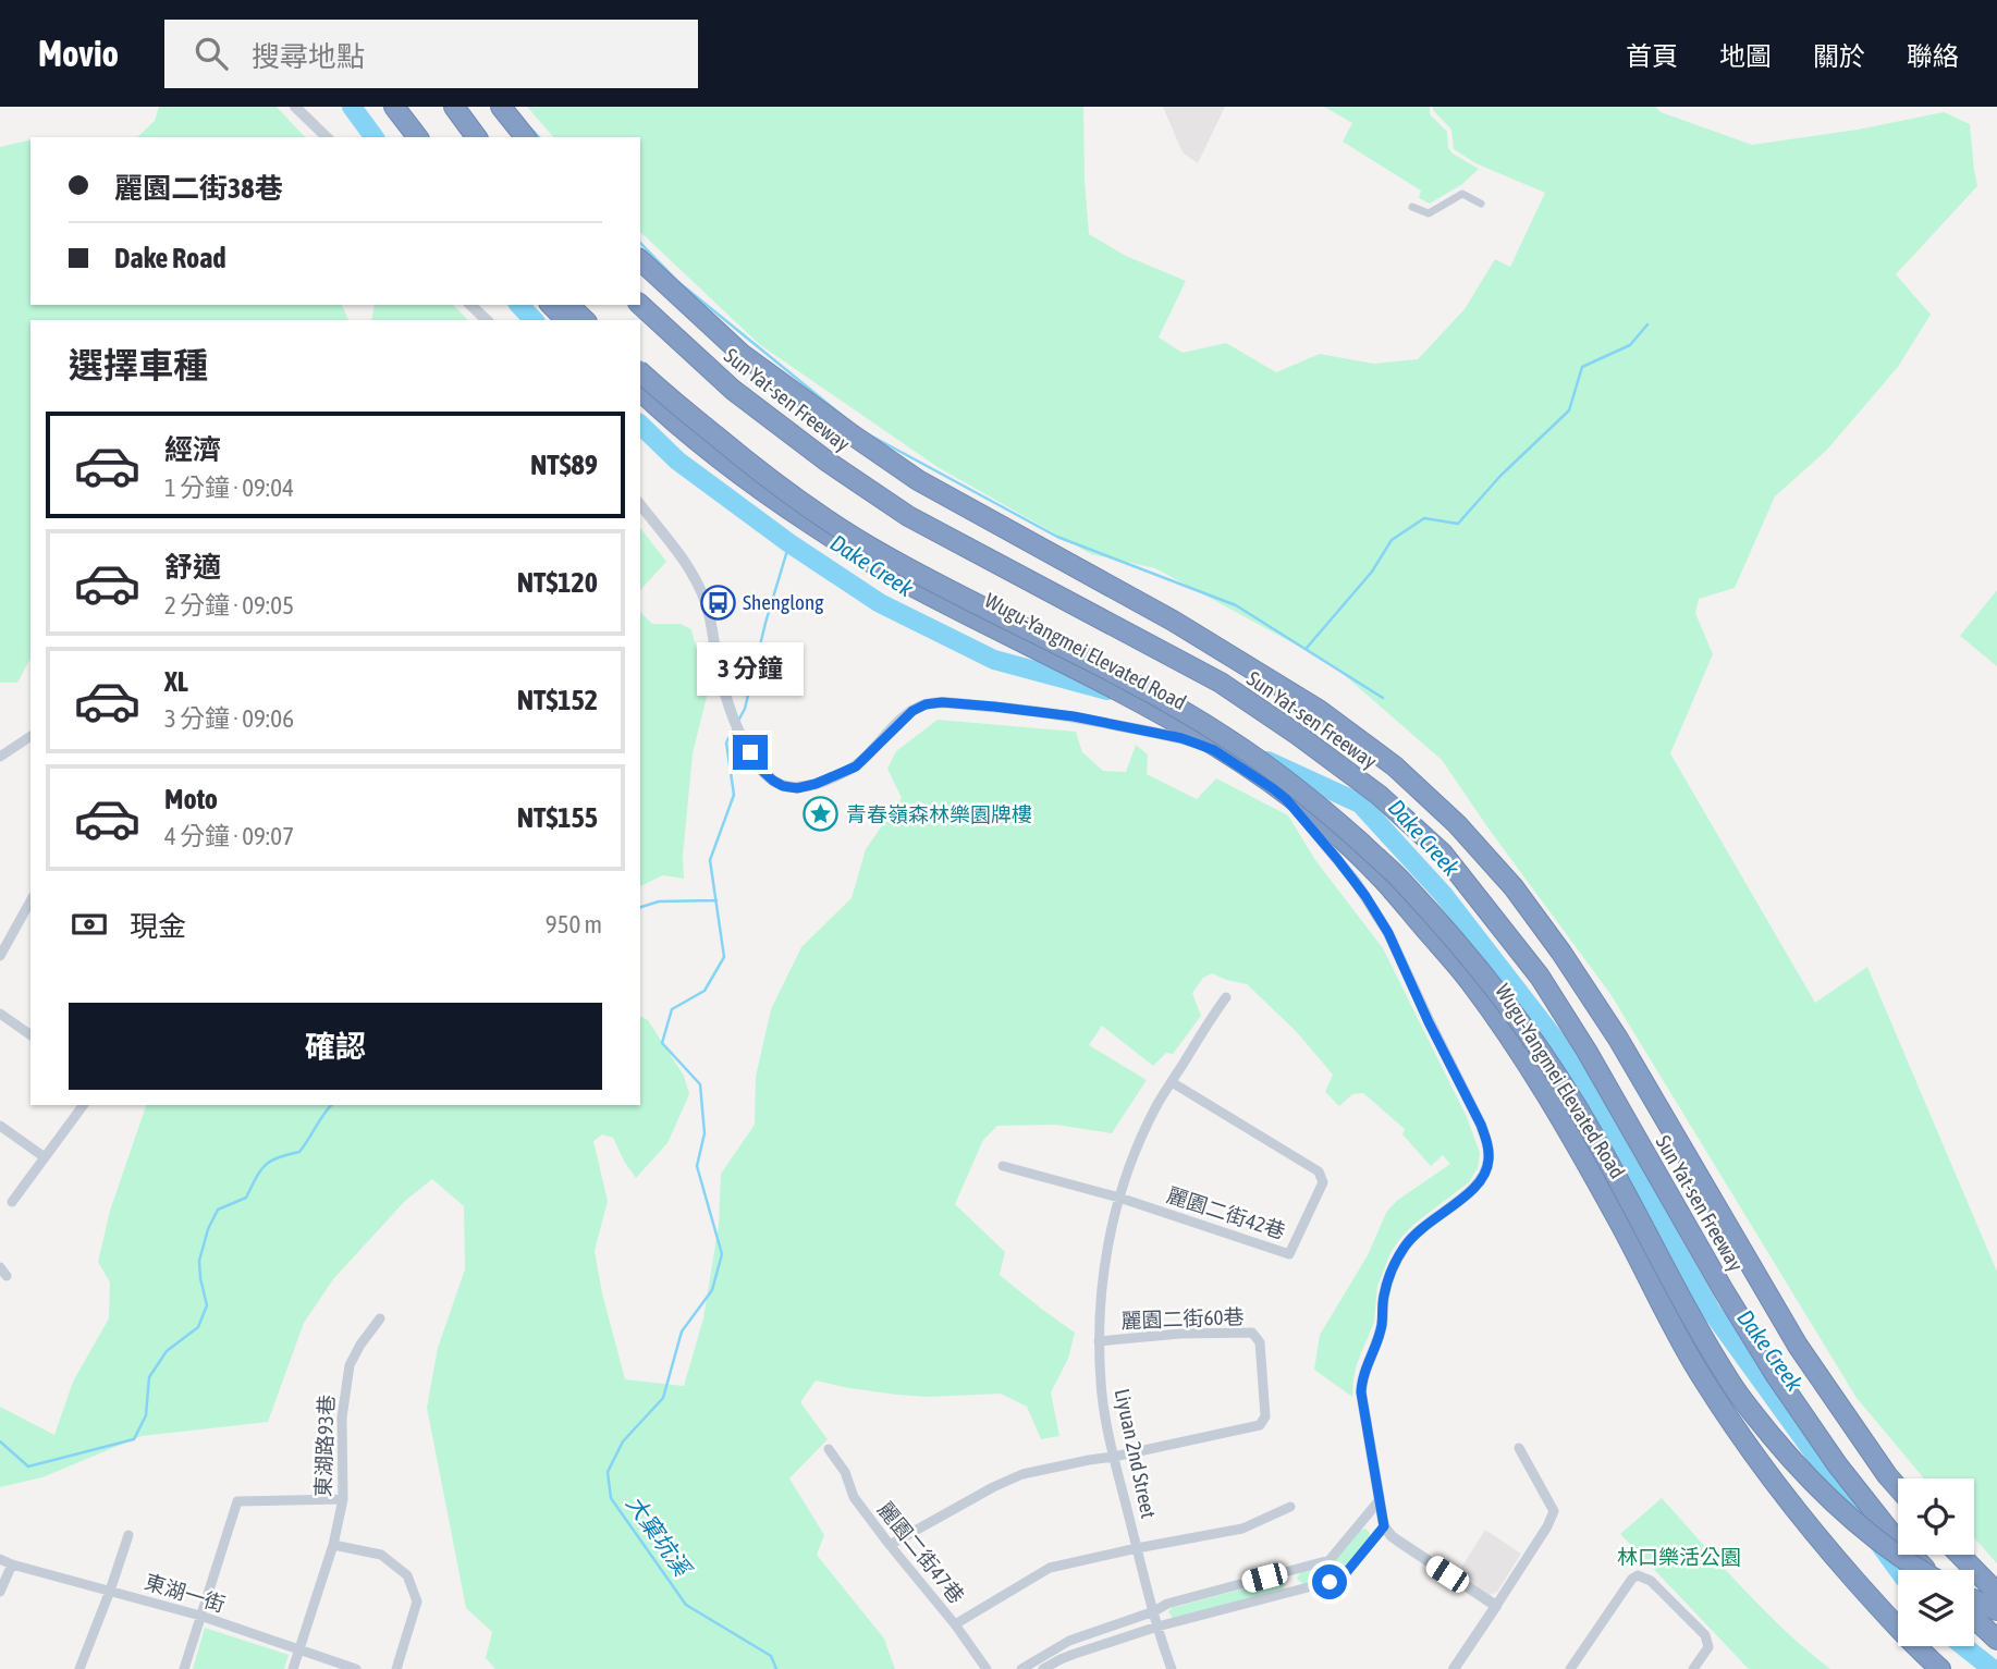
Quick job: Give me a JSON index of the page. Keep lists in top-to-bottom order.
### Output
{
  "streets": {
    "highway": ["Sun Yat-sen Freeway", "Wugu-Yangmei Elevated Road"],
    "street": [
      "麗園二街42巷",
      "麗園二街60巷",
      "東湖路93巷",
      "Liyuan 2nd Street",
      "麗園二街47巷",
      "東湖一街"
    ]
  },
  "crossings": [
    ["麗園二街42巷", "Liyuan 2nd Street"],
    ["麗園二街60巷", "Liyuan 2nd Street"],
    ["東湖路93巷", "東湖一街"],
    ["Liyuan 2nd Street", "麗園二街47巷"]
  ],
  "water": ["Dake Creek", "大窠坑溪"],
  "parks": ["林口樂活公園"],
  "places": {
    "bus stop": ["Shenglong"],
    "place": ["青春嶺森林樂園牌樓"]
  },
  "page": {
    "header": "Movio",
    "search": "搜尋地點",
    "nav": [
      "首頁",
      "地圖",
      "關於",
      "聯絡"
    ],
    "banner": ["麗園二街38巷", "Dake Road"],
    "heading": "選擇車種",
    "list": [
      {
        "name": "經濟",
        "note": "1 分鐘 · 09:04",
        "value": "NT$89"
      },
      {
        "name": "舒適",
        "note": "2 分鐘 · 09:05",
        "value": "NT$120"
      },
      {
        "name": "XL",
        "note": "3 分鐘 · 09:06",
        "value": "NT$152"
      },
      {
        "name": "Moto",
        "note": "4 分鐘 · 09:07",
        "value": "NT$155"
      }
    ],
    "bubble": "3 分鐘",
    "pay": ["現金", "950 m"],
    "buttons": "確認"
  }
}
